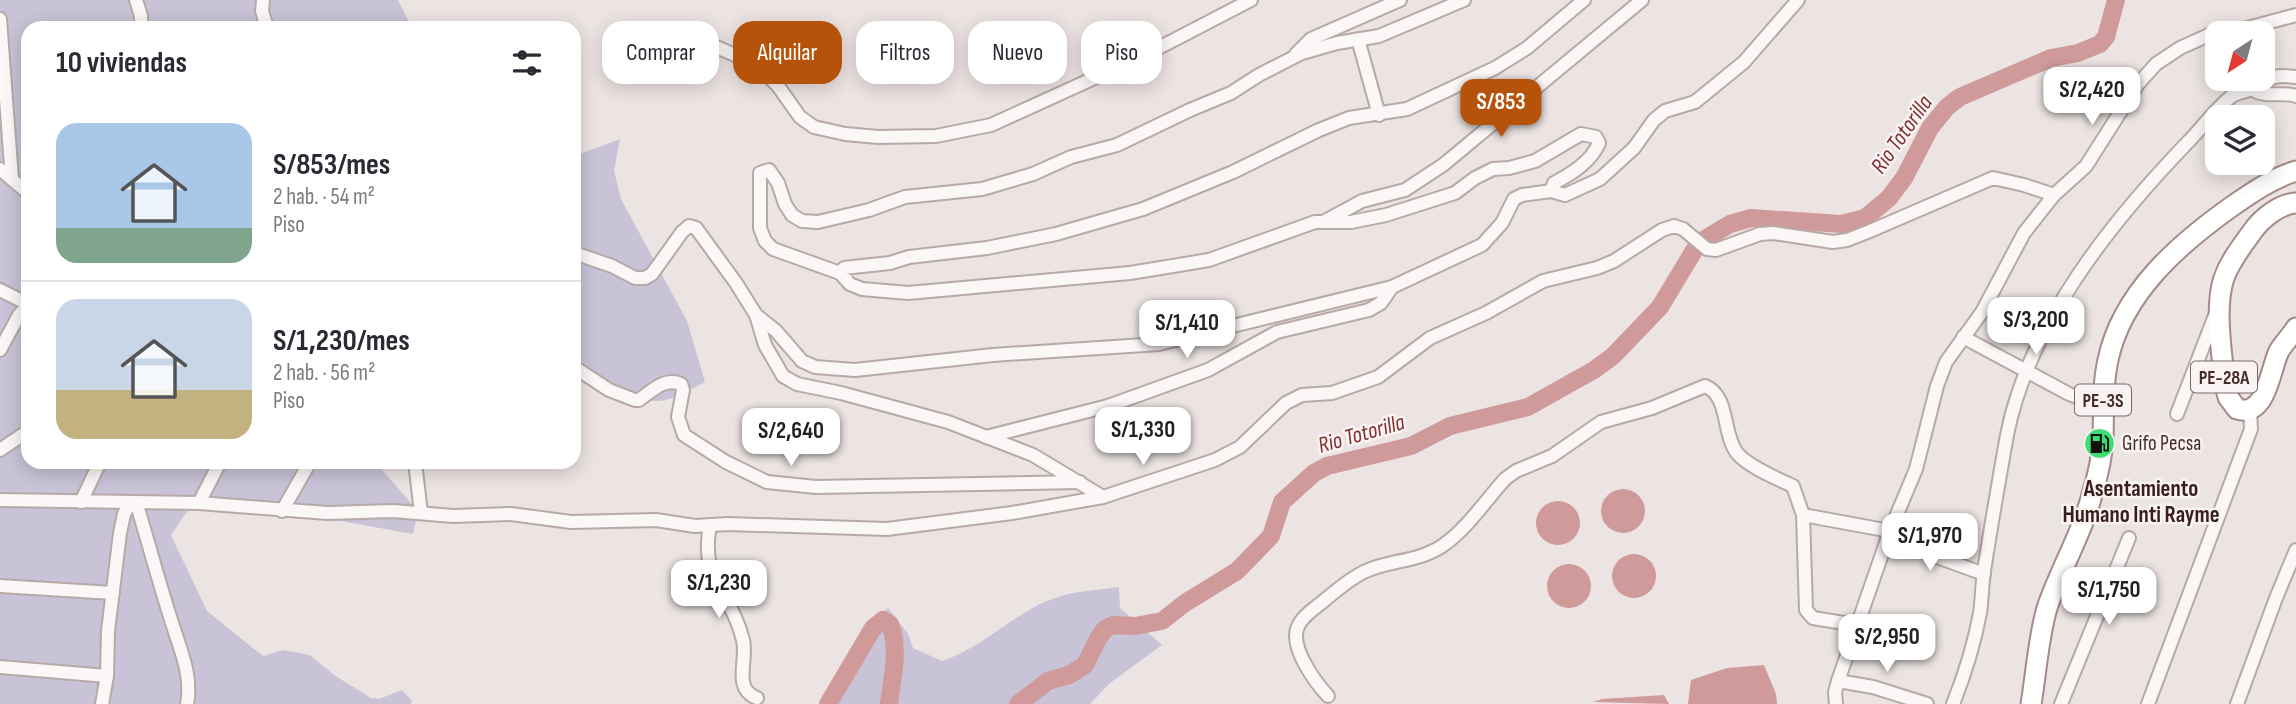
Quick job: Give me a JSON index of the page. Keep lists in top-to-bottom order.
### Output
{
  "streets": {
    "highway": ["PE-28A", "PE-3S"]
  },
  "districts": ["Asentamiento Humano Inti Rayme"],
  "water": ["Rio Totorilla"],
  "places": {
    "fuel station": ["Grifo Pecsa"]
  },
  "north": "bottom left",
  "page": {
    "chip": [
      "Comprar",
      "Alquilar",
      "Filtros",
      "Nuevo",
      "Piso"
    ],
    "heading": "10 viviendas",
    "price": [
      "S/2,420",
      "S/853",
      "S/3,200",
      "S/1,410",
      "S/1,330",
      "S/2,640",
      "S/1,970",
      "S/1,230",
      "S/1,750",
      "S/2,950"
    ],
    "list": [
      {
        "name": "S/853/mes",
        "note": "2 hab. · 54 m² · Piso"
      },
      {
        "name": "S/1,230/mes",
        "note": "2 hab. · 56 m² · Piso"
      }
    ]
  }
}
